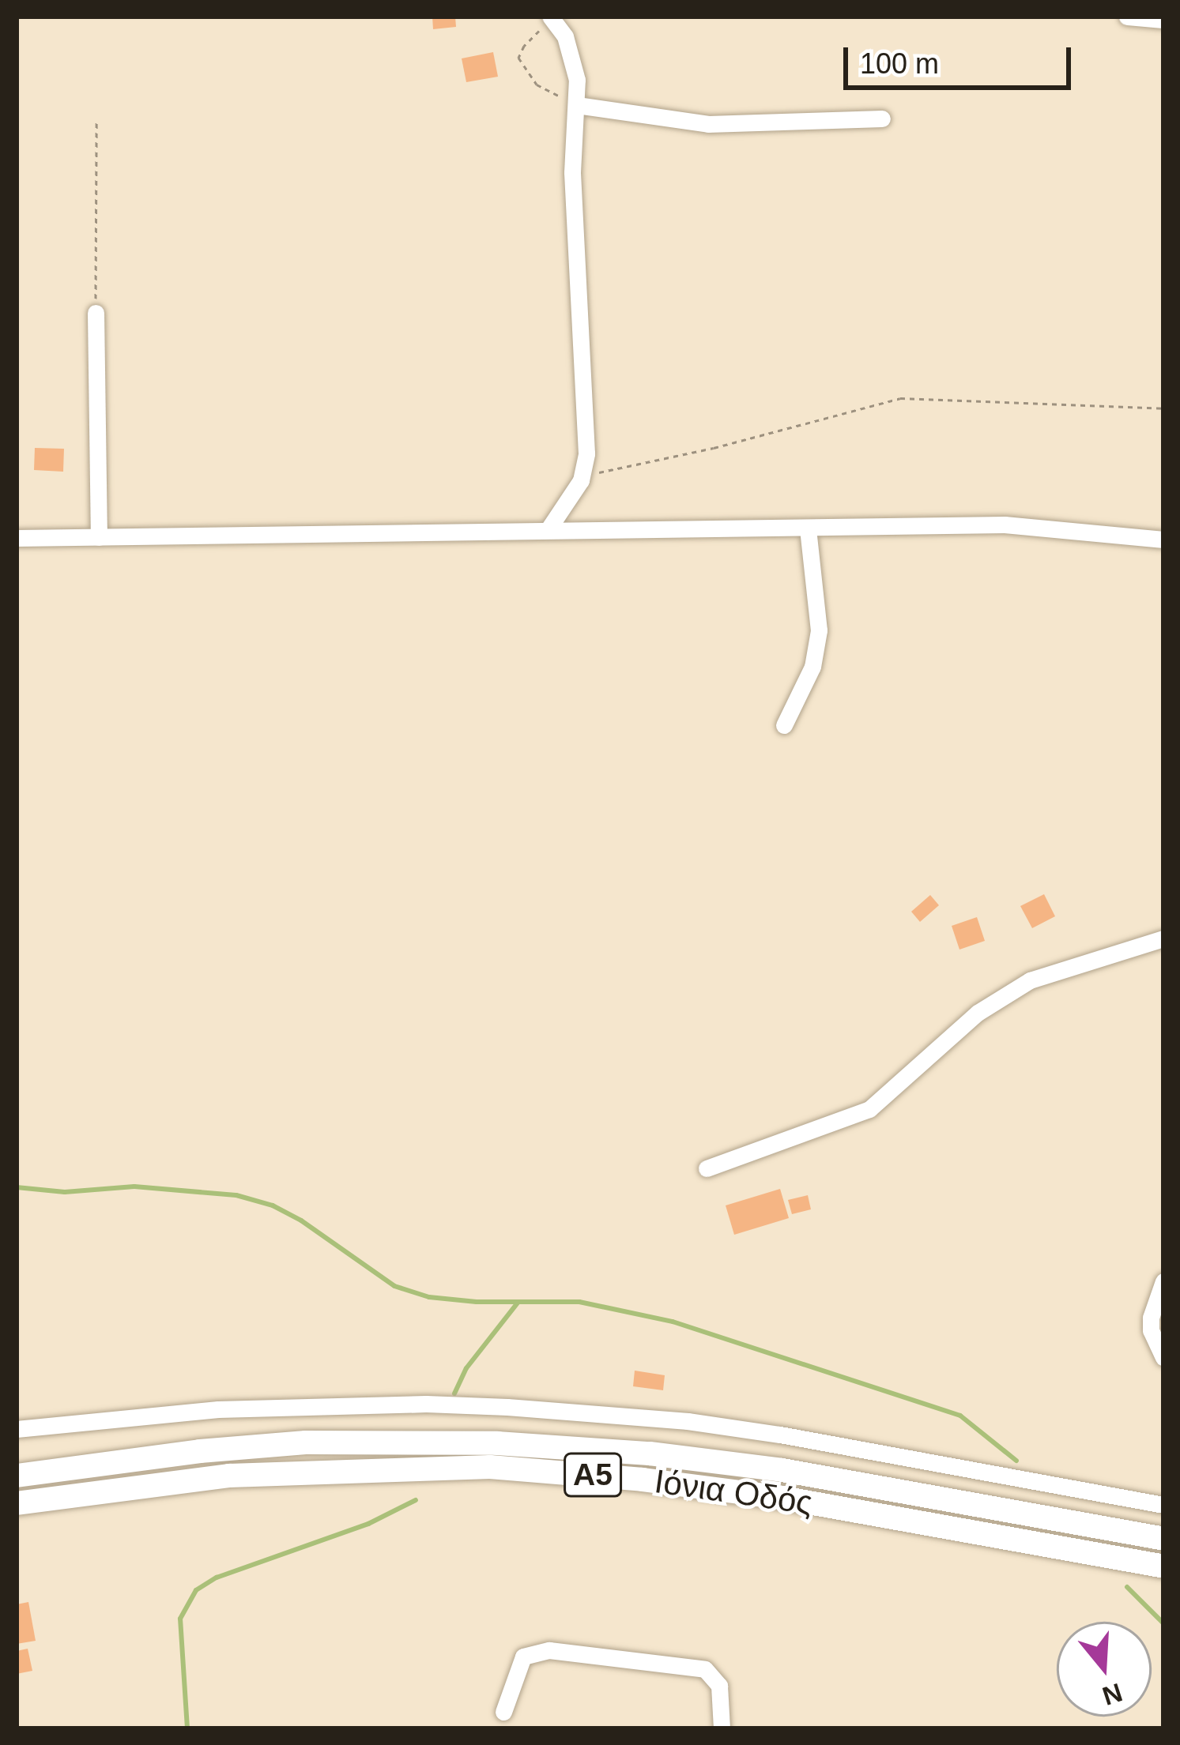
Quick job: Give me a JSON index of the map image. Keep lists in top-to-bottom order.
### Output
{
  "streets": {
    "highway": ["Α5", "Ιόνια Οδός"]
  },
  "scale_bar": "100 m",
  "north": "bottom"
}
